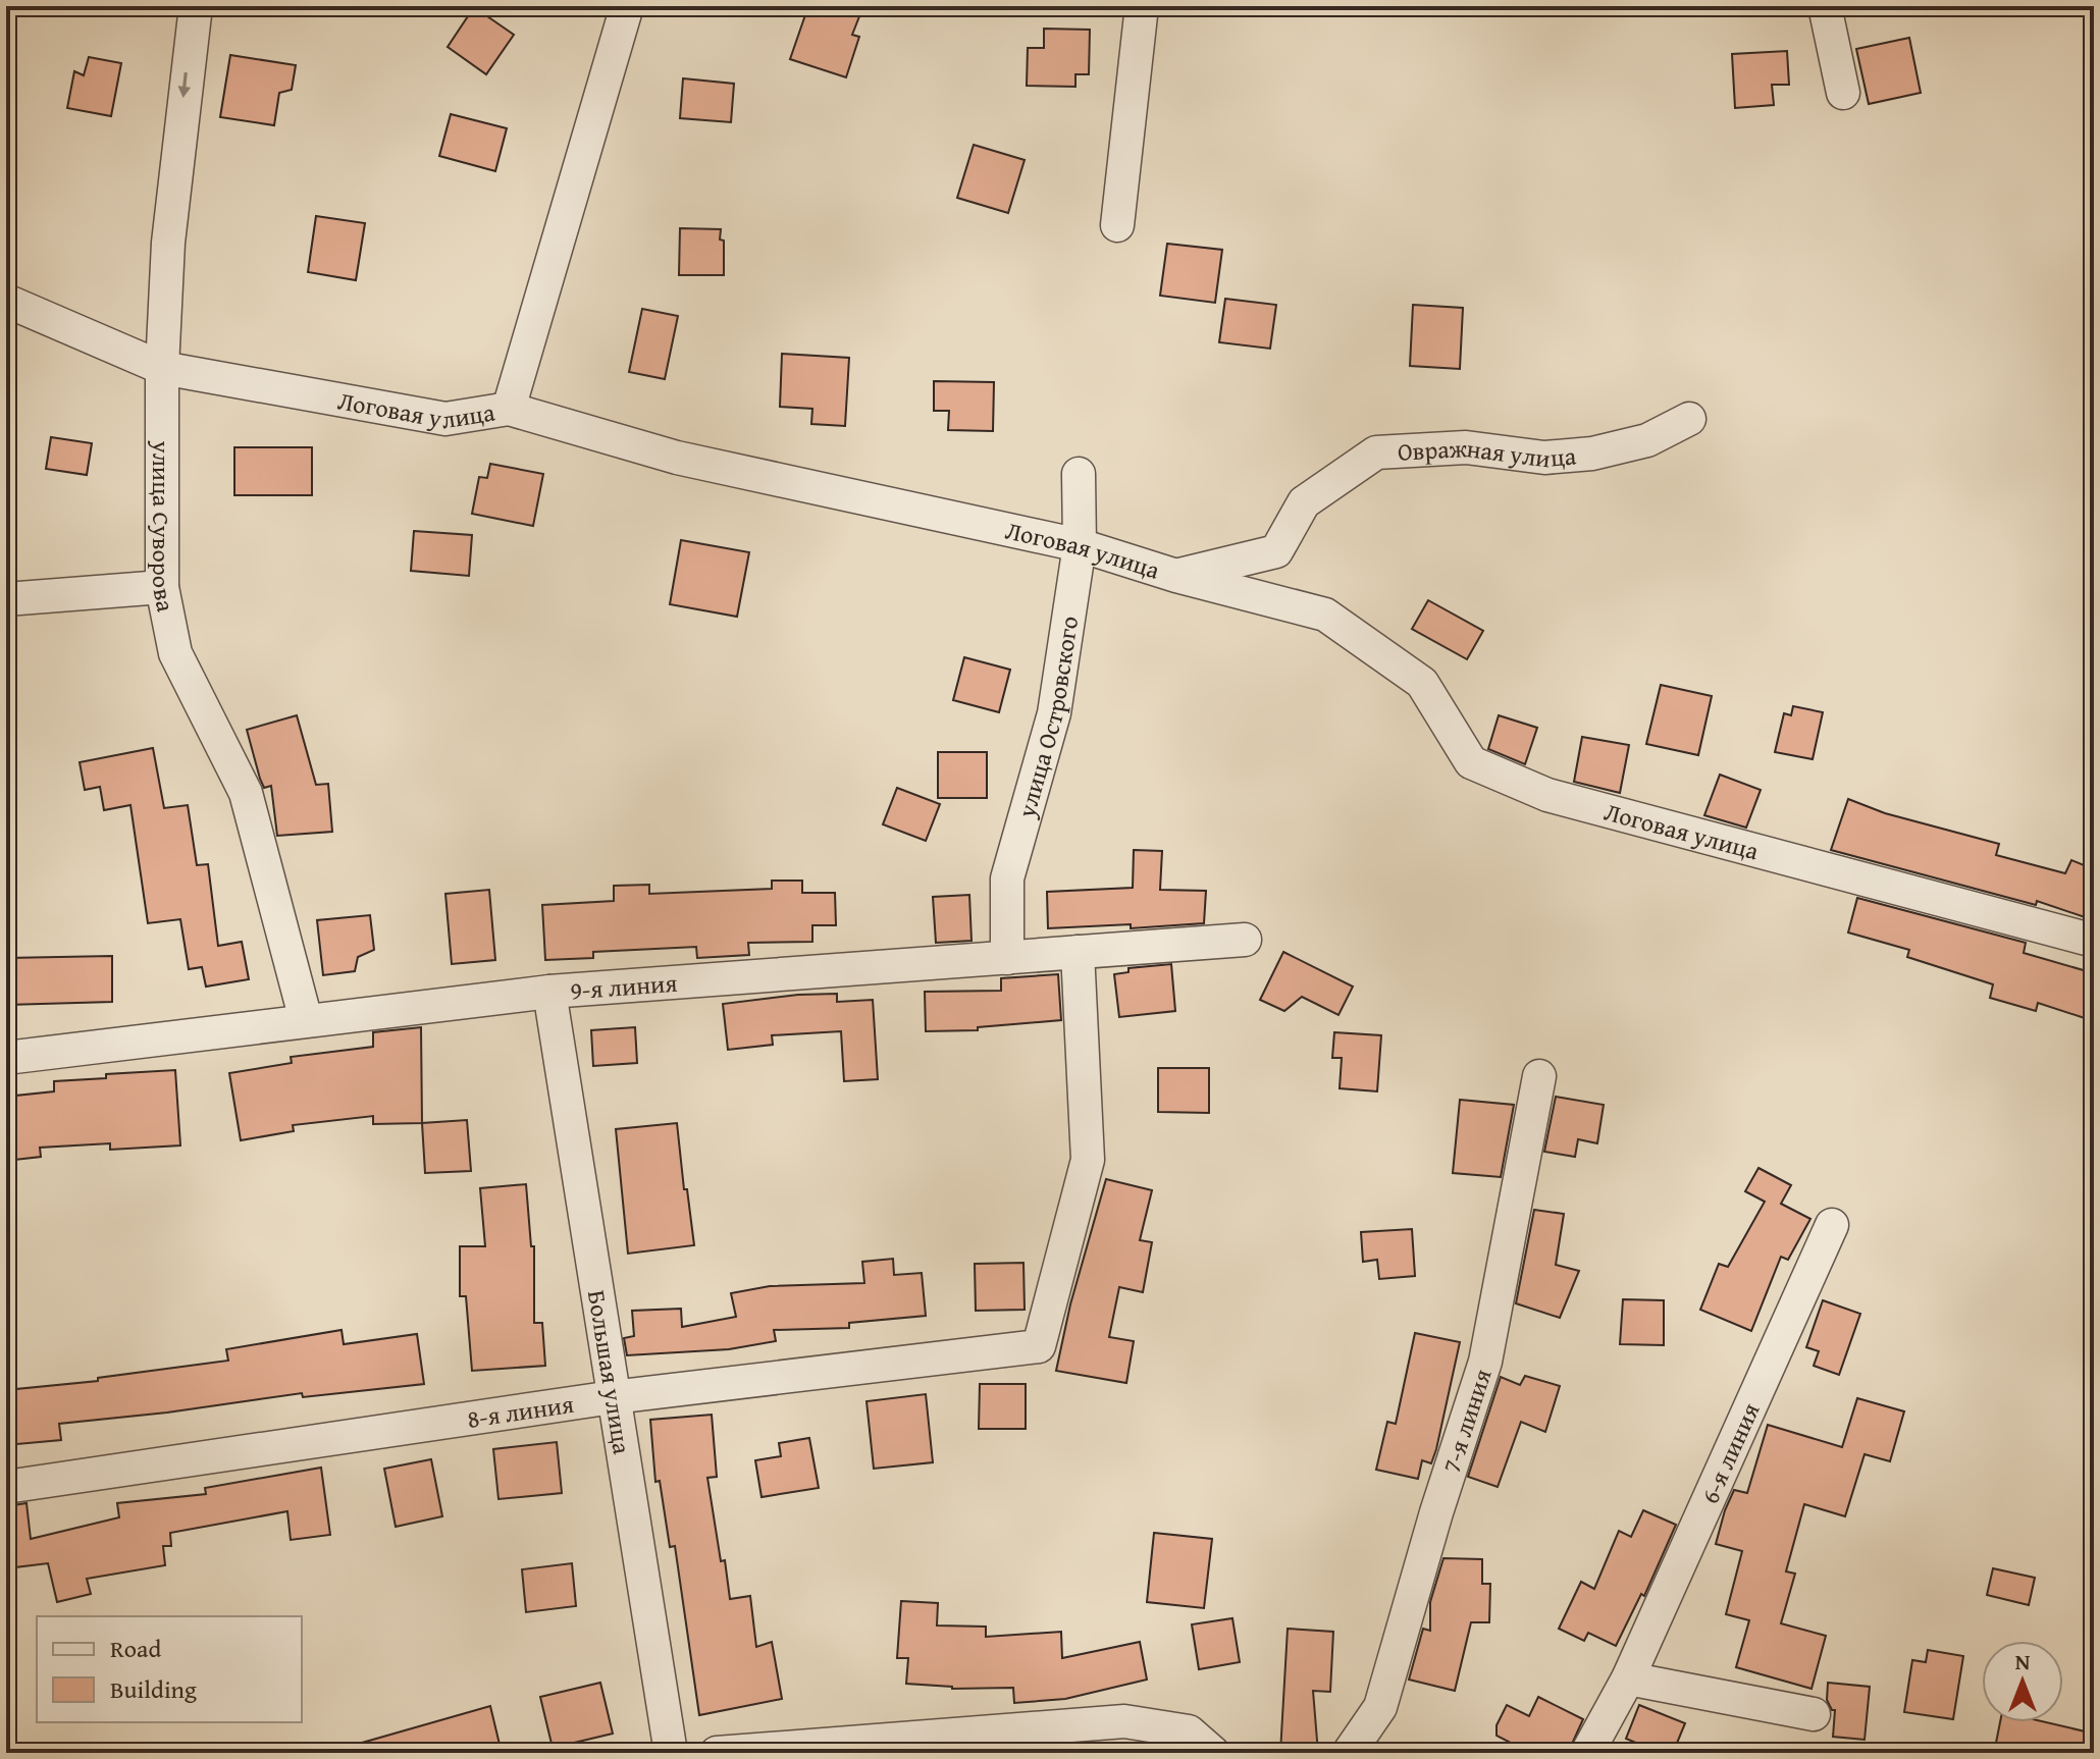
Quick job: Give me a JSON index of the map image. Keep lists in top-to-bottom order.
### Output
{
  "streets": {
    "street": [
      "Логовая улица",
      "Овражная улица",
      "улица Суворова",
      "улица Островского",
      "9-я линия",
      "Большая улица",
      "8-я линия",
      "7-я линия",
      "6-я линия"
    ]
  },
  "crossings": [
    ["Логовая улица", "Овражная улица"],
    ["Логовая улица", "улица Суворова"],
    ["Логовая улица", "улица Островского"],
    ["улица Суворова", "9-я линия"],
    ["улица Островского", "9-я линия"],
    ["9-я линия", "Большая улица"],
    ["9-я линия", "8-я линия"],
    ["Большая улица", "8-я линия"]
  ],
  "legend": ["Road", "Building"],
  "north": "top"
}
